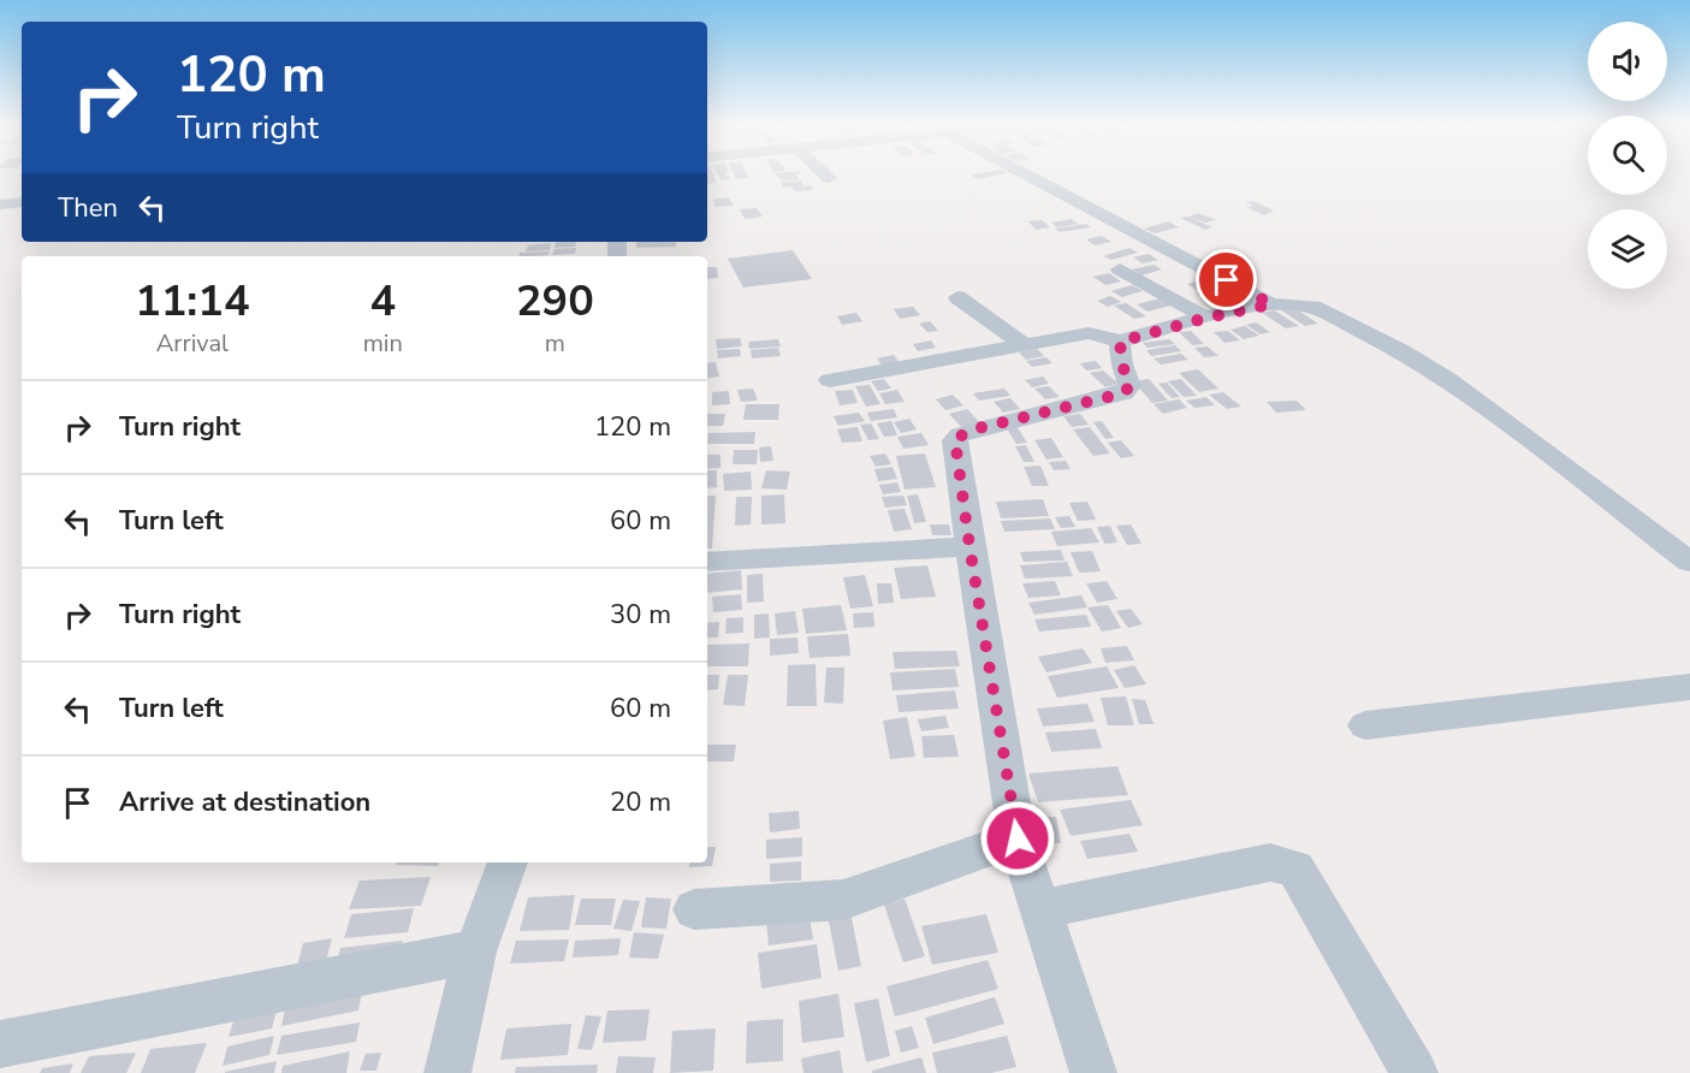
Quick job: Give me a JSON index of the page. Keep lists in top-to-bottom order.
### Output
{
  "page": {
    "turn": ["120 m", "Turn right"],
    "then": "Then",
    "eta": [
      "11:14",
      "Arrival",
      "4",
      "min",
      "290",
      "m"
    ],
    "list": [
      {
        "name": "Turn right",
        "value": "120 m"
      },
      {
        "name": "Turn left",
        "value": "60 m"
      },
      {
        "name": "Turn right",
        "value": "30 m"
      },
      {
        "name": "Turn left",
        "value": "60 m"
      },
      {
        "name": "Arrive at destination",
        "value": "20 m"
      }
    ]
  }
}
